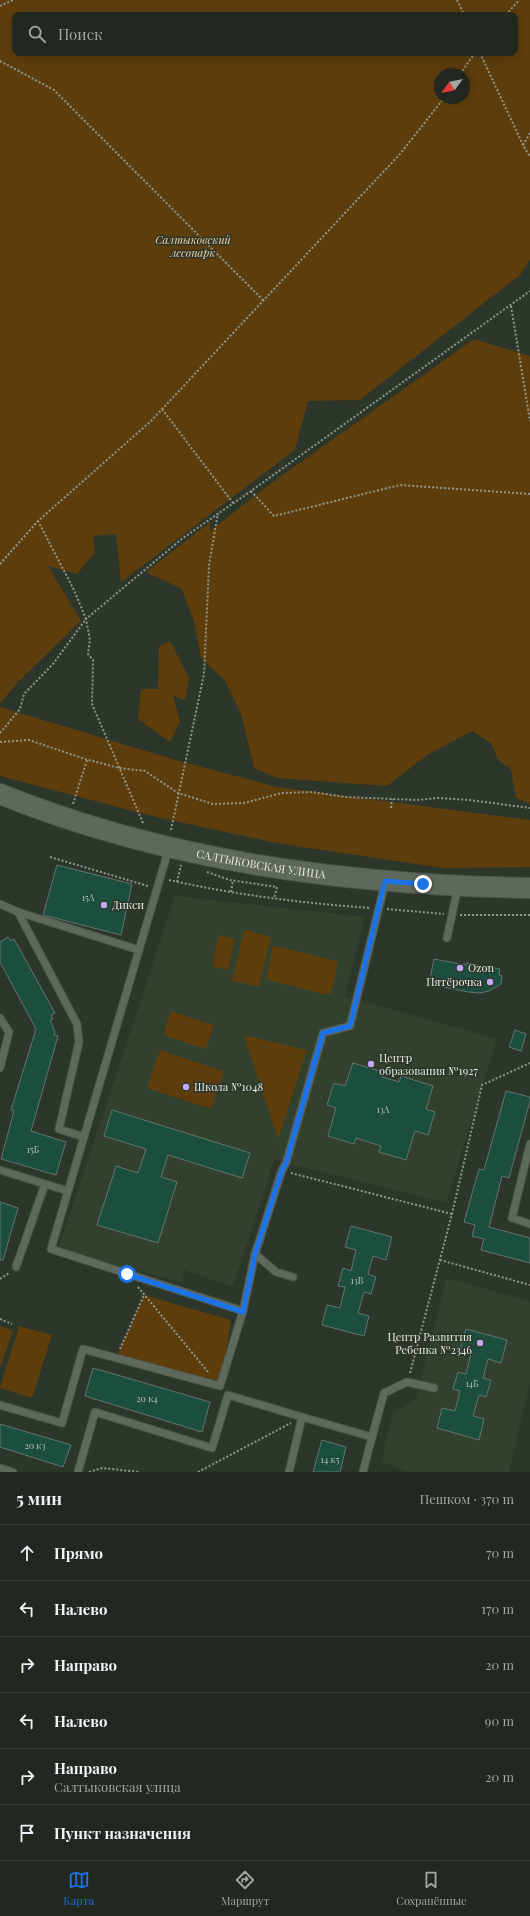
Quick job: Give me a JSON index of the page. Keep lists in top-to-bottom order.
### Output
{
  "streets": {
    "street": ["САЛТЫКОВСКАЯ УЛИЦА"]
  },
  "parks": ["Салтыковский лесопарк"],
  "places": [
    "Дикси",
    "Ozon",
    "Пятёрочка",
    "Центр образования №1927",
    "Школа №1048",
    "Центр Развития Ребенка №2346"
  ],
  "house_numbers": [
    "15А",
    "13А",
    "15Б",
    "13В",
    "14Б",
    "20 к4",
    "20 к3",
    "14 к5"
  ],
  "north": "bottom left",
  "page": {
    "search": "Поиск",
    "heading": ["5 мин", "Пешком · 370 m"],
    "list": [
      ["Прямо", "70 m"],
      ["Налево", "170 m"],
      ["Направо", "20 m"],
      ["Налево", "90 m"],
      ["Направо", "Салтыковская улица", "20 m"],
      "Пункт назначения"
    ],
    "nav": ["Карта", "Маршрут", "Сохранённые"]
  }
}
